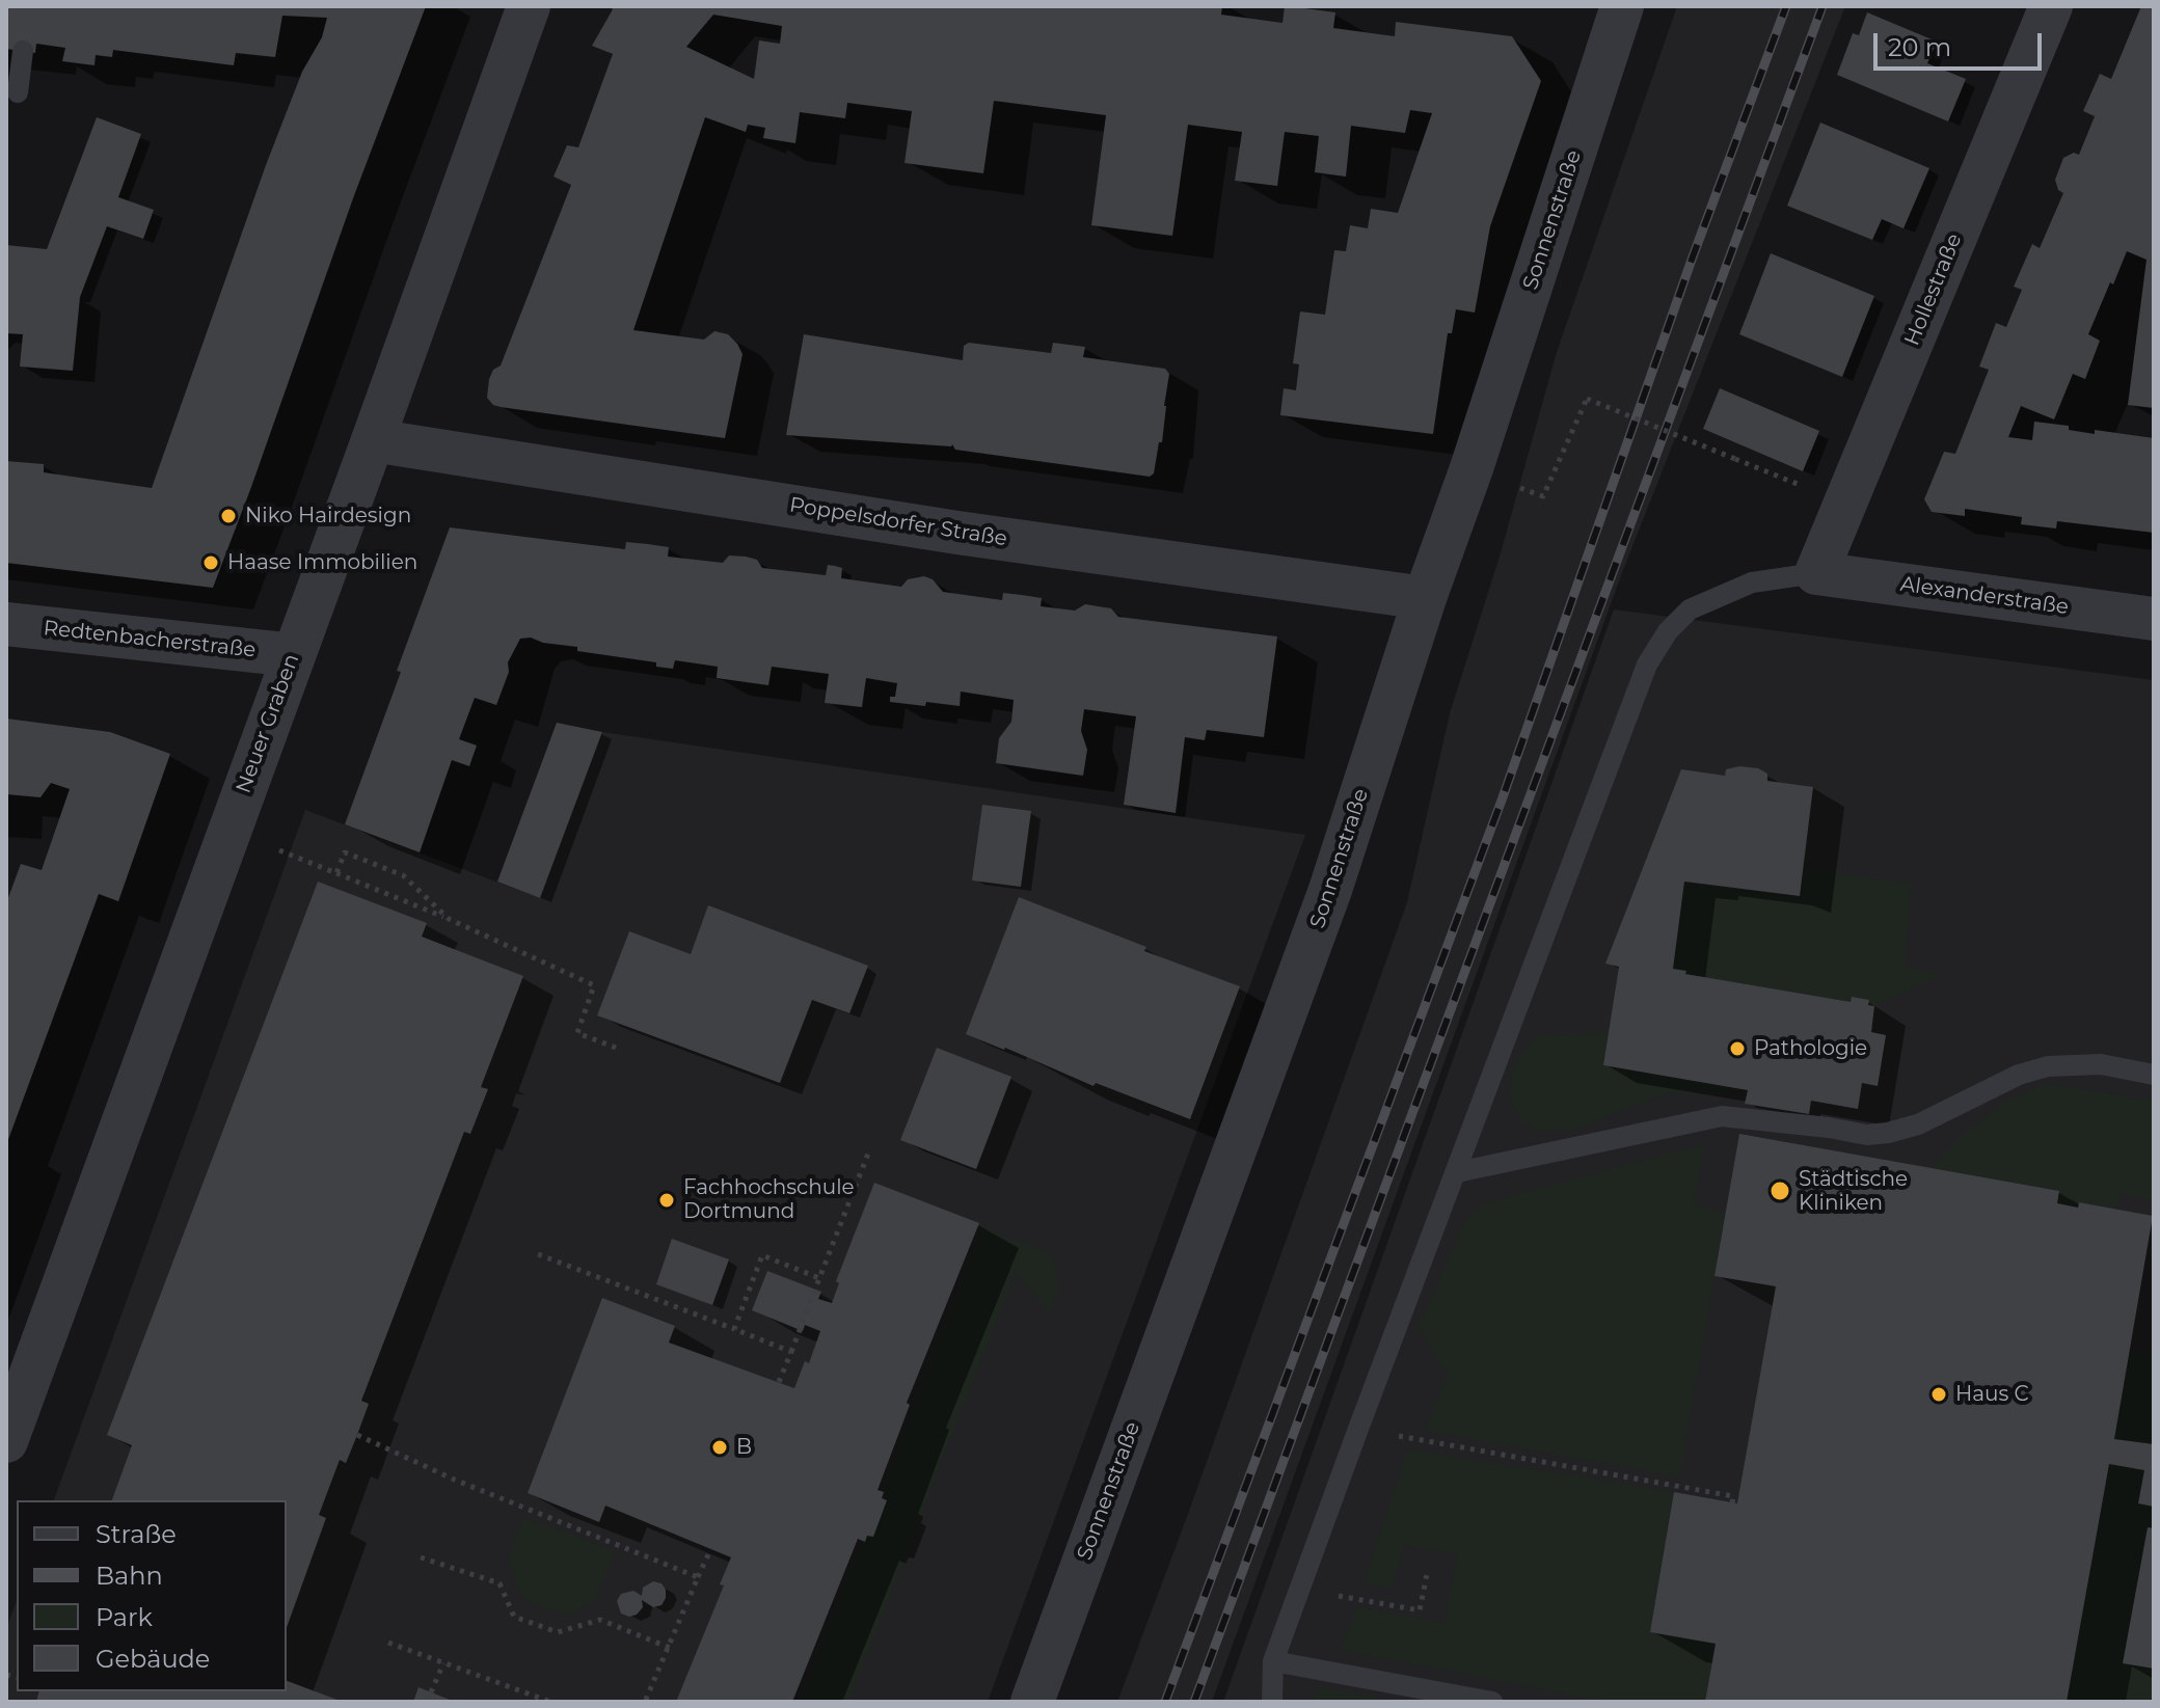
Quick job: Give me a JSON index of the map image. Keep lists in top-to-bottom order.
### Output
{
  "streets": {
    "street": [
      "Sonnenstraße",
      "Hollestraße",
      "Poppelsdorfer Straße",
      "Alexanderstraße",
      "Redtenbacherstraße",
      "Neuer Graben"
    ]
  },
  "crossings": [
    ["Sonnenstraße", "Poppelsdorfer Straße"],
    ["Hollestraße", "Alexanderstraße"],
    ["Poppelsdorfer Straße", "Neuer Graben"],
    ["Redtenbacherstraße", "Neuer Graben"]
  ],
  "places": [
    "Niko Hairdesign",
    "Haase Immobilien",
    "Pathologie",
    "Städtische Kliniken",
    "Fachhochschule Dortmund",
    "Haus C",
    "B"
  ],
  "legend": [
    "Straße",
    "Bahn",
    "Park",
    "Gebäude"
  ],
  "scale_bar": "20 m"
}
